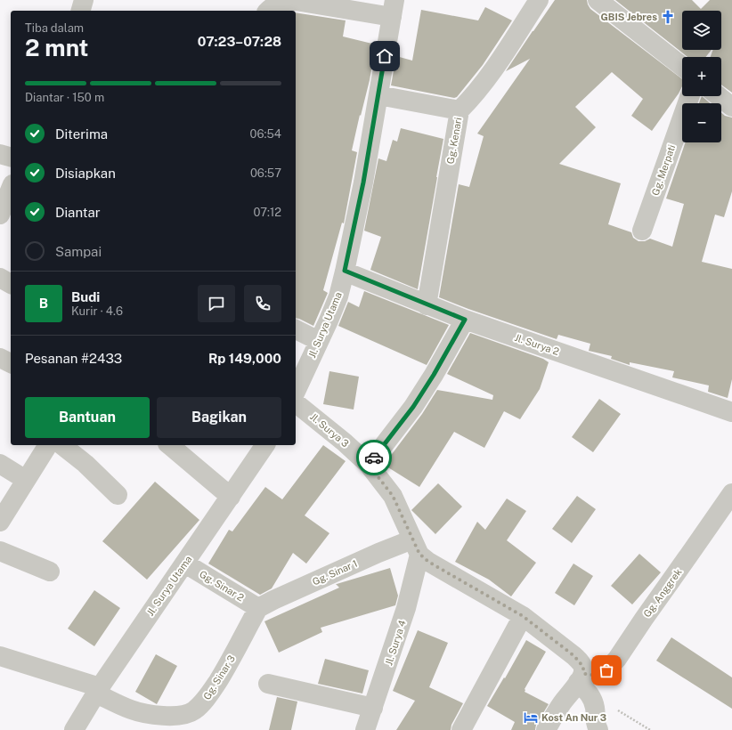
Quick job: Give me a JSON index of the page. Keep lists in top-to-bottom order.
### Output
{
  "streets": {
    "street": [
      "Gg. Kenari",
      "Gg. Merpati",
      "Jl. Surya Utama",
      "Jl. Surya 2",
      "Jl. Surya 3",
      "Gg. Sinar 1",
      "Gg. Sinar 2",
      "Gg. Anggrek",
      "Jl. Surya 4",
      "Gg. Sinar 3"
    ]
  },
  "crossings": [
    ["Gg. Kenari", "Jl. Surya 2"],
    ["Jl. Surya Utama", "Jl. Surya 2"],
    ["Jl. Surya Utama", "Gg. Sinar 2"],
    ["Jl. Surya Utama", "Gg. Sinar 3"],
    ["Jl. Surya 3", "Gg. Sinar 1"],
    ["Jl. Surya 3", "Gg. Anggrek"],
    ["Jl. Surya 3", "Jl. Surya 4"],
    ["Gg. Sinar 1", "Gg. Sinar 2"],
    ["Gg. Sinar 1", "Jl. Surya 4"],
    ["Gg. Sinar 1", "Gg. Sinar 3"],
    ["Gg. Sinar 2", "Gg. Sinar 3"]
  ],
  "places": {
    "church": ["GBIS Jebres"],
    "hotel": ["Kost An Nur 3"]
  },
  "page": {
    "map_buttons": ["+", "−"],
    "heading": ["2 mnt", "Tiba dalam", "07:23–07:28"],
    "panel": [
      "Budi",
      "Kurir · 4.6",
      "Pesanan #2433",
      "Rp 149,000"
    ],
    "bar": "Diantar · 150 m",
    "list": [
      ["Diterima", "06:54"],
      ["Disiapkan", "06:57"],
      ["Diantar", "07:12"],
      "Sampai"
    ],
    "round": "B",
    "buttons": ["Bantuan", "Bagikan"]
  }
}
